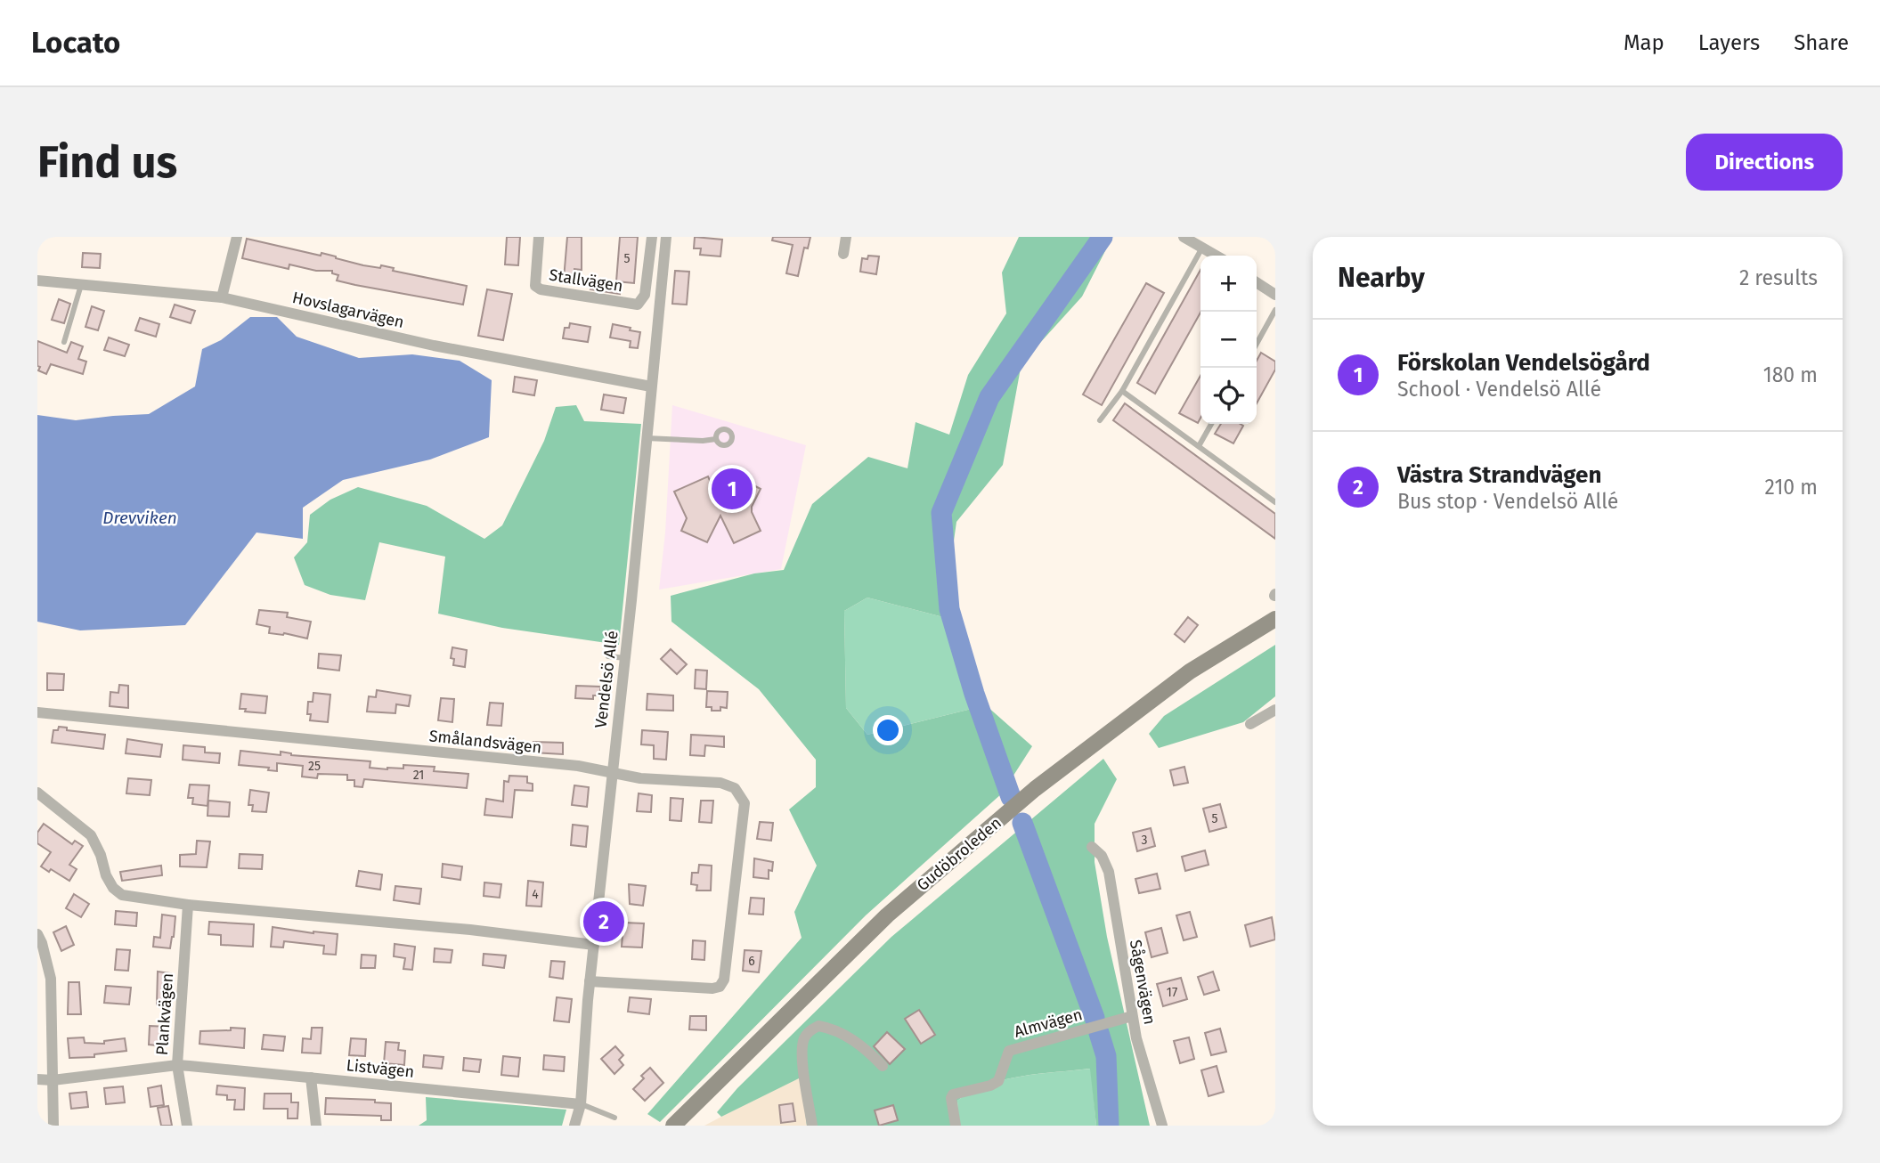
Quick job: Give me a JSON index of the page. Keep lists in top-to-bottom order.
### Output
{
  "streets": {
    "main road": ["Gudöbroleden"],
    "street": [
      "Stallvägen",
      "Hovslagarvägen",
      "Vendelsö Allé",
      "Smålandsvägen",
      "Sågenvägen",
      "Plankvägen",
      "Almvägen",
      "Listvägen"
    ]
  },
  "crossings": [
    ["Hovslagarvägen", "Vendelsö Allé"],
    ["Vendelsö Allé", "Smålandsvägen"],
    ["Vendelsö Allé", "Listvägen"],
    ["Sågenvägen", "Almvägen"],
    ["Plankvägen", "Listvägen"]
  ],
  "water": ["Drevviken"],
  "house_numbers": [
    "5",
    "25",
    "21",
    "5",
    "3",
    "4",
    "6",
    "17"
  ],
  "page": {
    "header": "Locato",
    "nav": ["Map", "Layers", "Share"],
    "buttons": "Directions",
    "title": "Find us",
    "heading": ["Nearby", "2 results"],
    "map_buttons": ["+", "−"],
    "list": [
      {
        "mark": "1",
        "name": "Förskolan Vendelsögård",
        "note": "School · Vendelsö Allé",
        "value": "180 m"
      },
      {
        "mark": "2",
        "name": "Västra Strandvägen",
        "note": "Bus stop · Vendelsö Allé",
        "value": "210 m"
      }
    ],
    "pins": ["1", "2"]
  }
}
